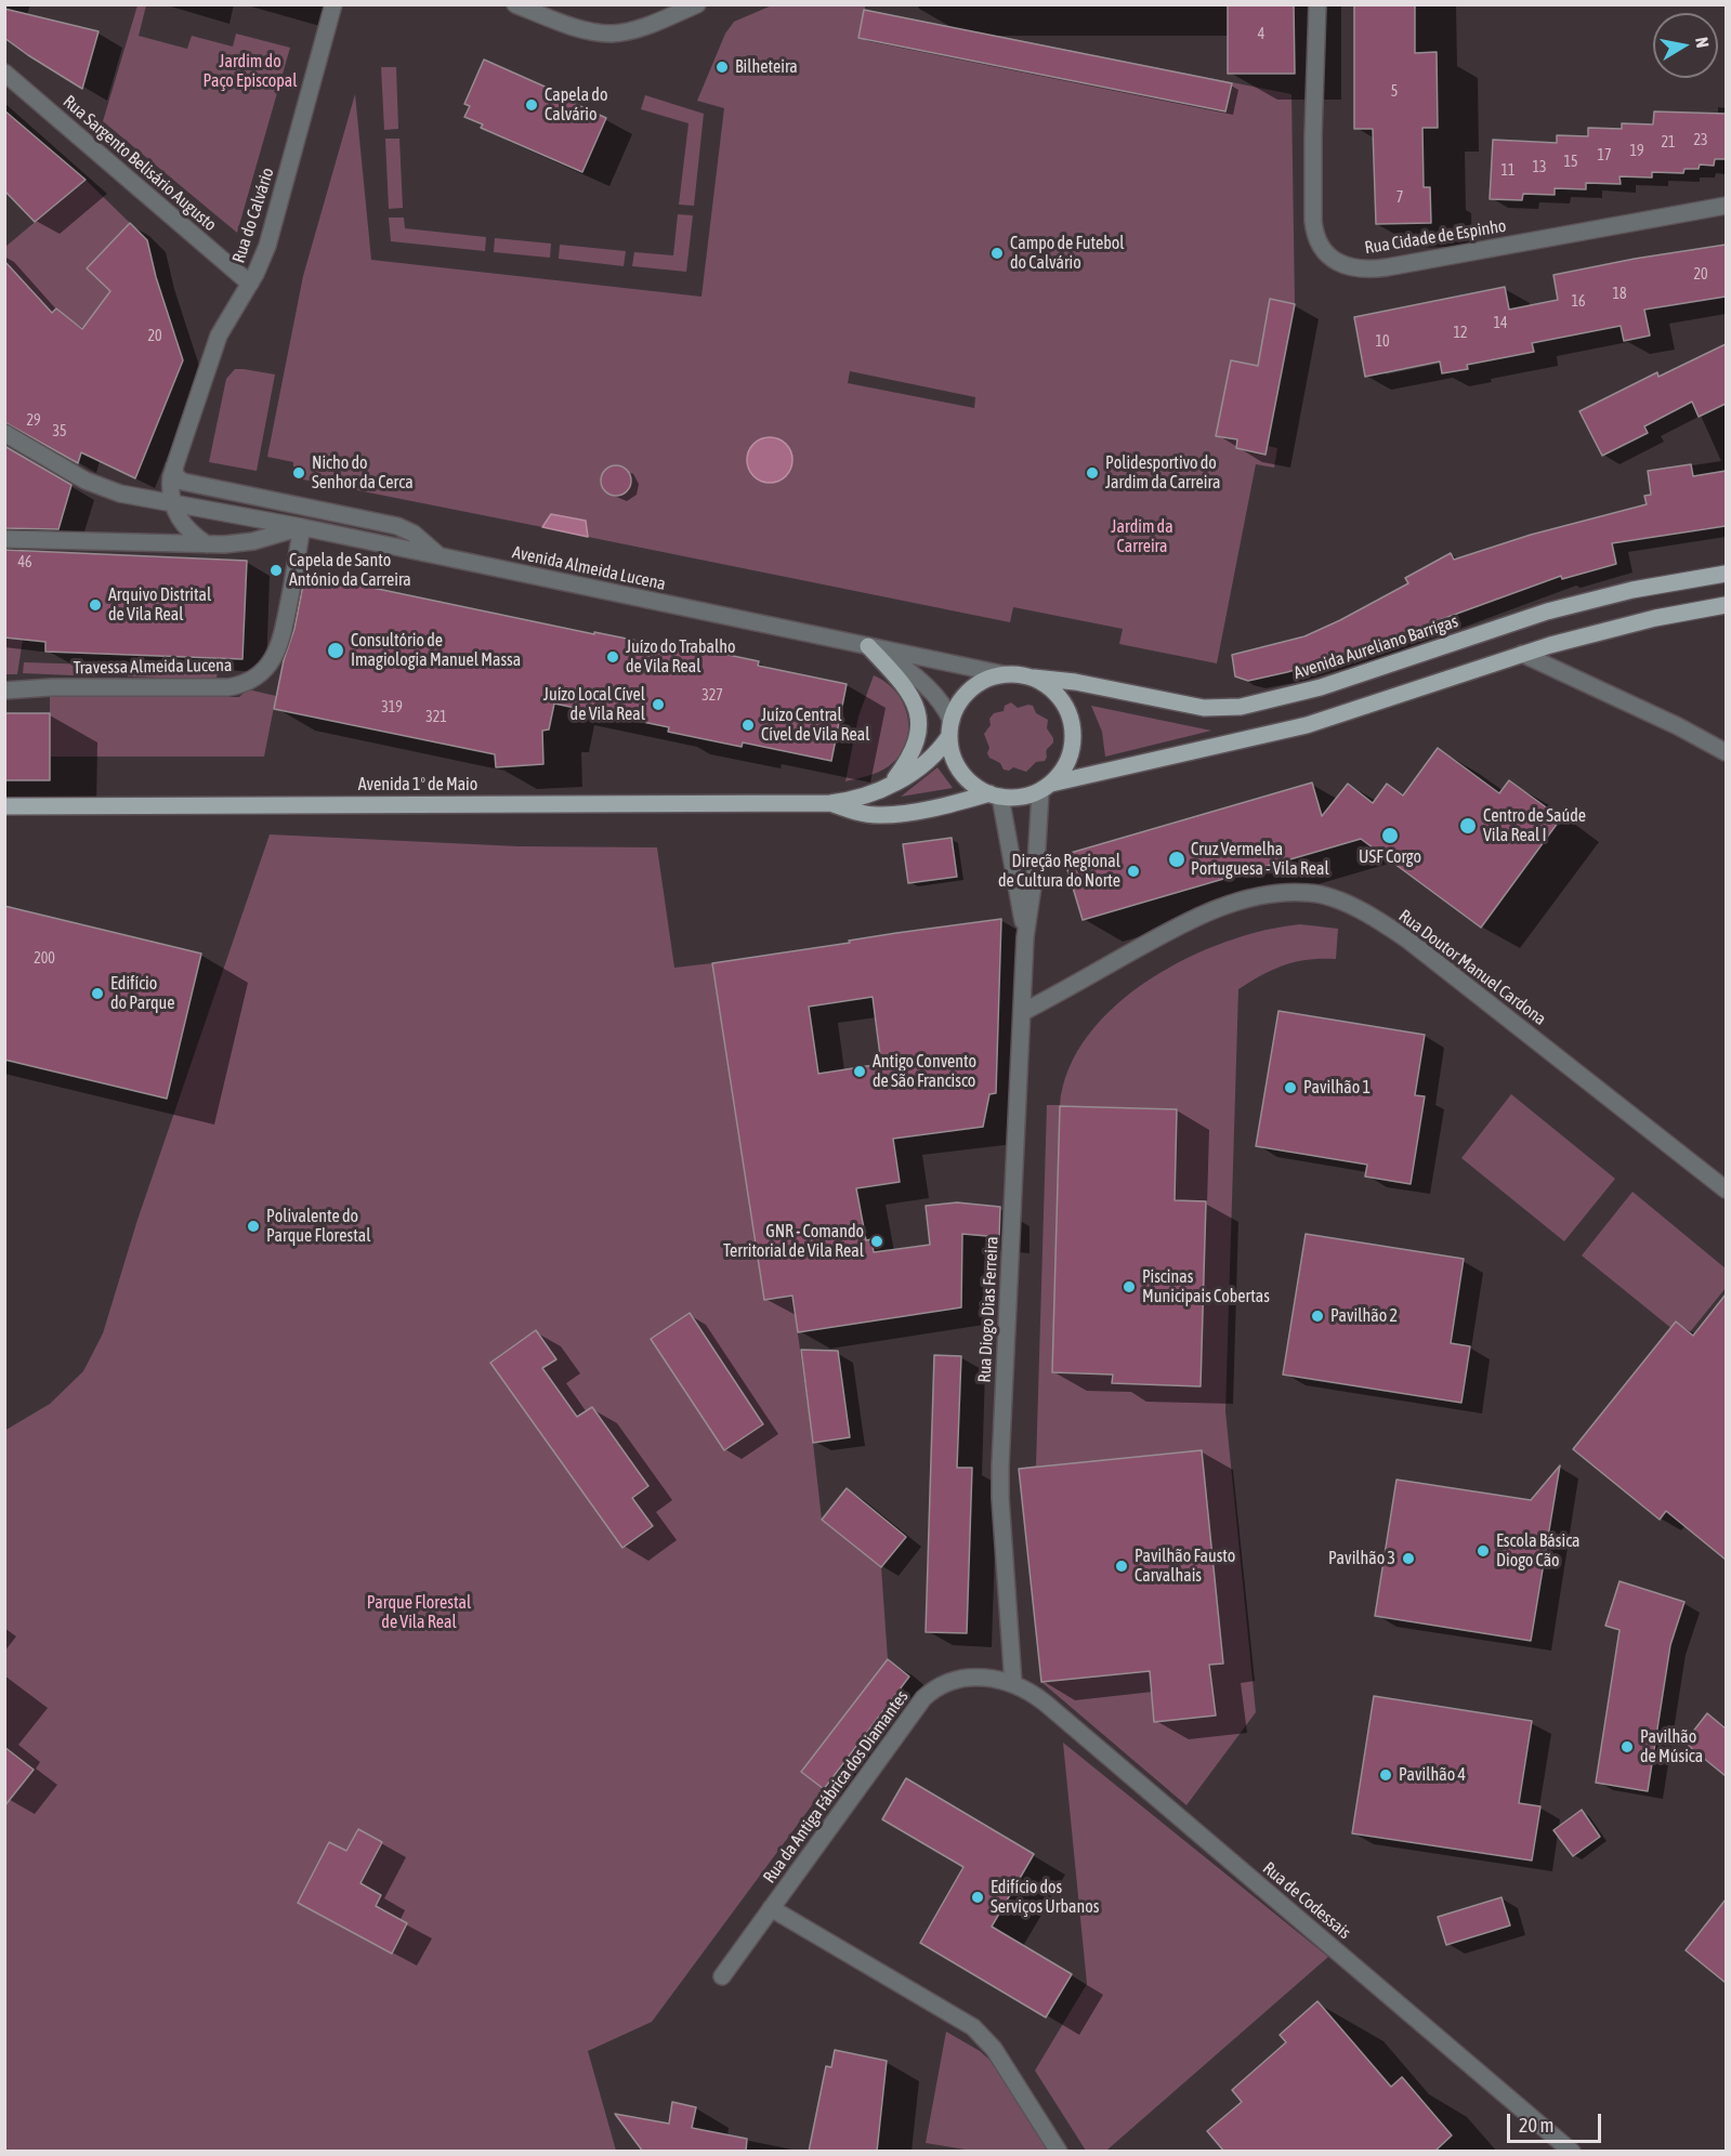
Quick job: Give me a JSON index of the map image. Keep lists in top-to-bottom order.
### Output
{
  "streets": {
    "main road": ["Avenida Aureliano Barrigas", "Avenida 1º de Maio"],
    "street": [
      "Rua Sargento Belisário Augusto",
      "Rua do Calvário",
      "Rua Cidade de Espinho",
      "Avenida Almeida Lucena",
      "Travessa Almeida Lucena",
      "Rua Doutor Manuel Cardona",
      "Rua Diogo Dias Ferreira",
      "Rua da Antiga Fábrica dos Diamantes",
      "Rua de Codessais"
    ]
  },
  "crossings": [
    ["Rua Sargento Belisário Augusto", "Rua do Calvário"],
    ["Rua do Calvário", "Avenida Almeida Lucena"],
    ["Avenida Almeida Lucena", "Avenida Aureliano Barrigas"],
    ["Avenida Almeida Lucena", "Travessa Almeida Lucena"],
    ["Avenida Almeida Lucena", "Avenida 1º de Maio"],
    ["Avenida Aureliano Barrigas", "Avenida 1º de Maio"],
    ["Rua Doutor Manuel Cardona", "Rua Diogo Dias Ferreira"],
    ["Rua Diogo Dias Ferreira", "Rua da Antiga Fábrica dos Diamantes"],
    ["Rua Diogo Dias Ferreira", "Rua de Codessais"],
    ["Rua da Antiga Fábrica dos Diamantes", "Rua de Codessais"]
  ],
  "parks": ["Jardim do Paço Episcopal", "Jardim da Carreira", "Parque Florestal de Vila Real"],
  "places": [
    "Bilheteira",
    "Capela do Calvário",
    "Campo de Futebol do Calvário",
    "Nicho do Senhor da Cerca",
    "Polidesportivo do Jardim da Carreira",
    "Capela de Santo António da Carreira",
    "Arquivo Distrital de Vila Real",
    "Consultório de Imagiologia Manuel Massa",
    "Juízo do Trabalho de Vila Real",
    "Juízo Local Cível de Vila Real",
    "Juízo Central Cível de Vila Real",
    "Centro de Saúde Vila Real I",
    "USF Corgo",
    "Cruz Vermelha Portuguesa - Vila Real",
    "Direção Regional de Cultura do Norte",
    "Edifício do Parque",
    "Antigo Convento de São Francisco",
    "Pavilhão 1",
    "Polivalente do Parque Florestal",
    "GNR - Comando Territorial de Vila Real",
    "Piscinas Municipais Cobertas",
    "Pavilhão 2",
    "Escola Básica Diogo Cão",
    "Pavilhão 3",
    "Pavilhão Fausto Carvalhais",
    "Pavilhão de Música",
    "Pavilhão 4",
    "Edifício dos Serviços Urbanos"
  ],
  "house_numbers": [
    "4",
    "5",
    "23",
    "21",
    "19",
    "17",
    "15",
    "13",
    "11",
    "7",
    "20",
    "18",
    "16",
    "14",
    "12",
    "20",
    "10",
    "29",
    "35",
    "46",
    "327",
    "319",
    "321",
    "200"
  ],
  "scale_bar": "20 m",
  "north": "right"
}
